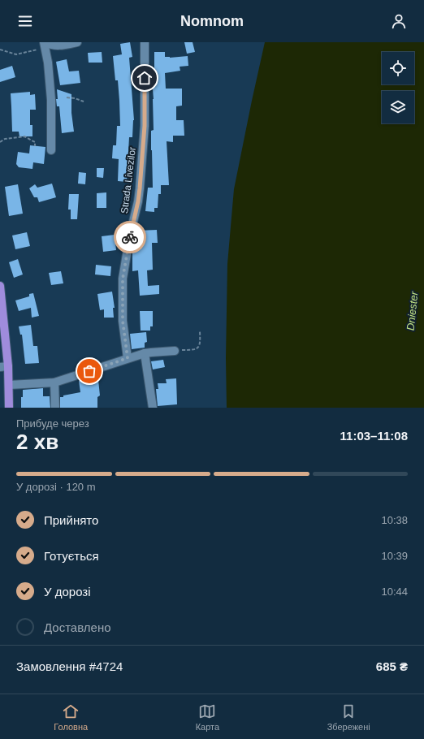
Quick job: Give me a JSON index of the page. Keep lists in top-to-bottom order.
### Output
{
  "streets": {
    "street": ["Strada Livezilor"]
  },
  "water": ["Dniester"],
  "page": {
    "header": "Nomnom",
    "heading": ["2 хв", "Прибуде через", "11:03–11:08"],
    "panel": ["Замовлення #4724", "685 ₴"],
    "bar": "У дорозі · 120 m",
    "list": [
      ["Прийнято", "10:38"],
      ["Готується", "10:39"],
      ["У дорозі", "10:44"],
      "Доставлено"
    ],
    "tabs": ["Головна", "Карта", "Збережені"]
  }
}
